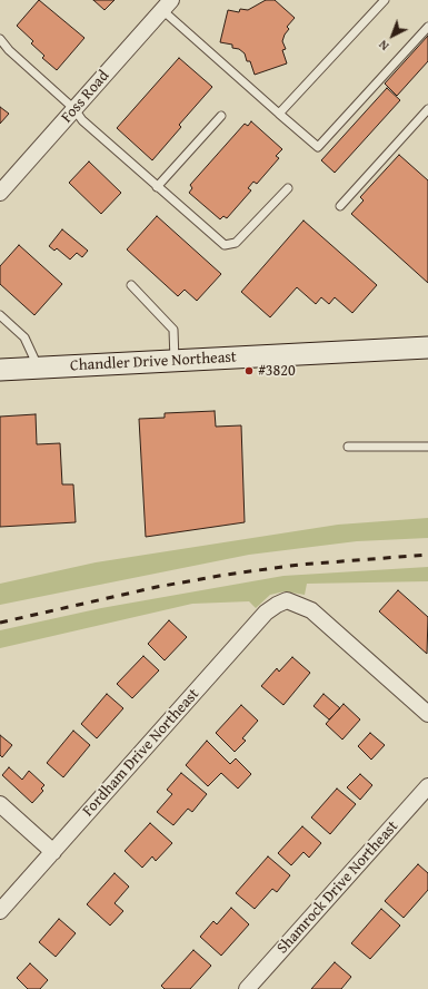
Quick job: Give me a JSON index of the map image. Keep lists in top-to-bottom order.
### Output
{
  "streets": {
    "street": [
      "Foss Road",
      "Chandler Drive Northeast",
      "Fordham Drive Northeast",
      "Shamrock Drive Northeast"
    ]
  },
  "places": ["#3820"],
  "north": "bottom left"
}
